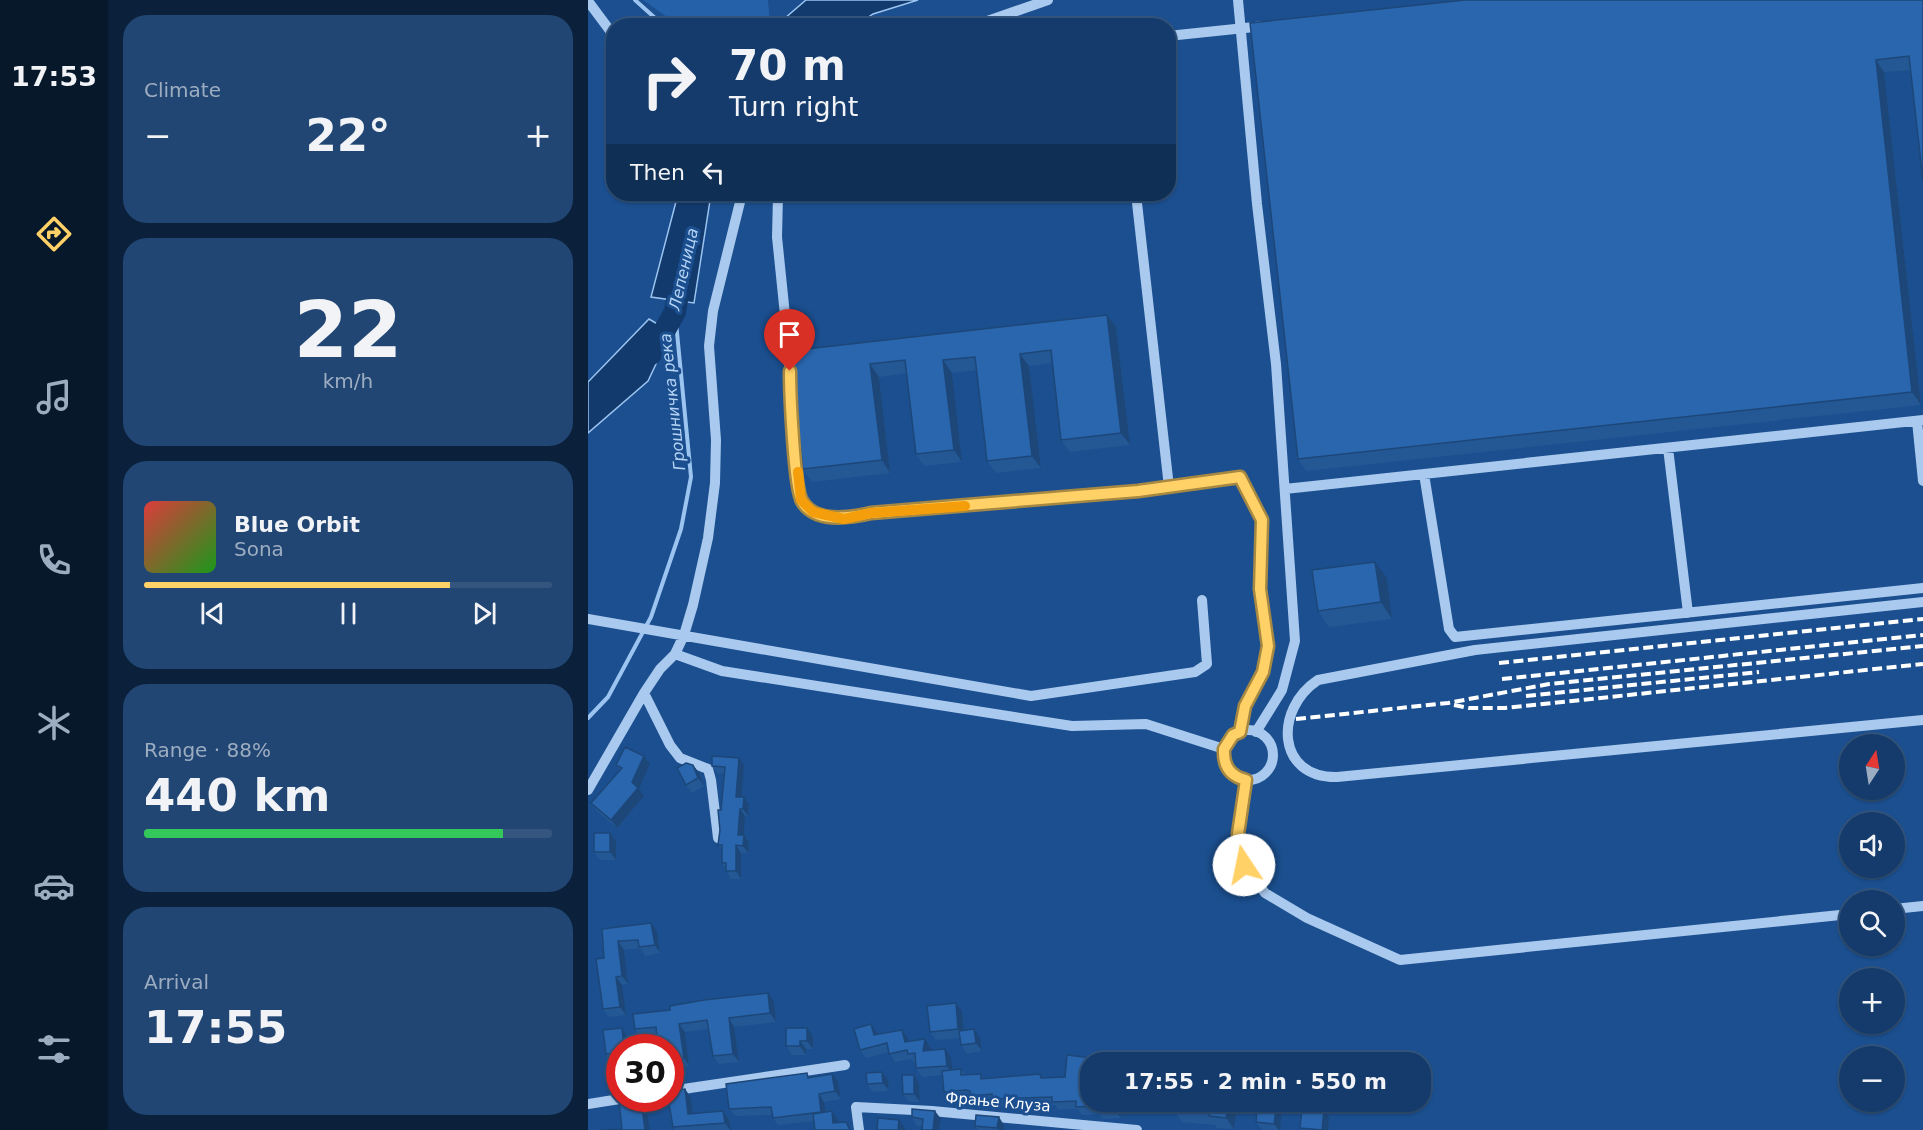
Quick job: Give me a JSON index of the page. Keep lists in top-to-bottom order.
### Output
{
  "streets": {
    "street": ["Фрање Клуза"]
  },
  "water": ["Лепеница", "Грошничка река"],
  "north": "top",
  "page": {
    "tabs": "17:53",
    "tile": [
      "Climate",
      ["22", "km/h"],
      ["Range · 88%", "440 km"],
      ["Arrival", "17:55"]
    ],
    "turn": ["70 m", "Turn right"],
    "heat": ["−", "22°", "+"],
    "then": "Then",
    "song": ["Blue Orbit", "Sona"],
    "map_buttons": ["+", "−"],
    "limit": "30",
    "trip": "17:55 · 2 min · 550 m"
  }
}
